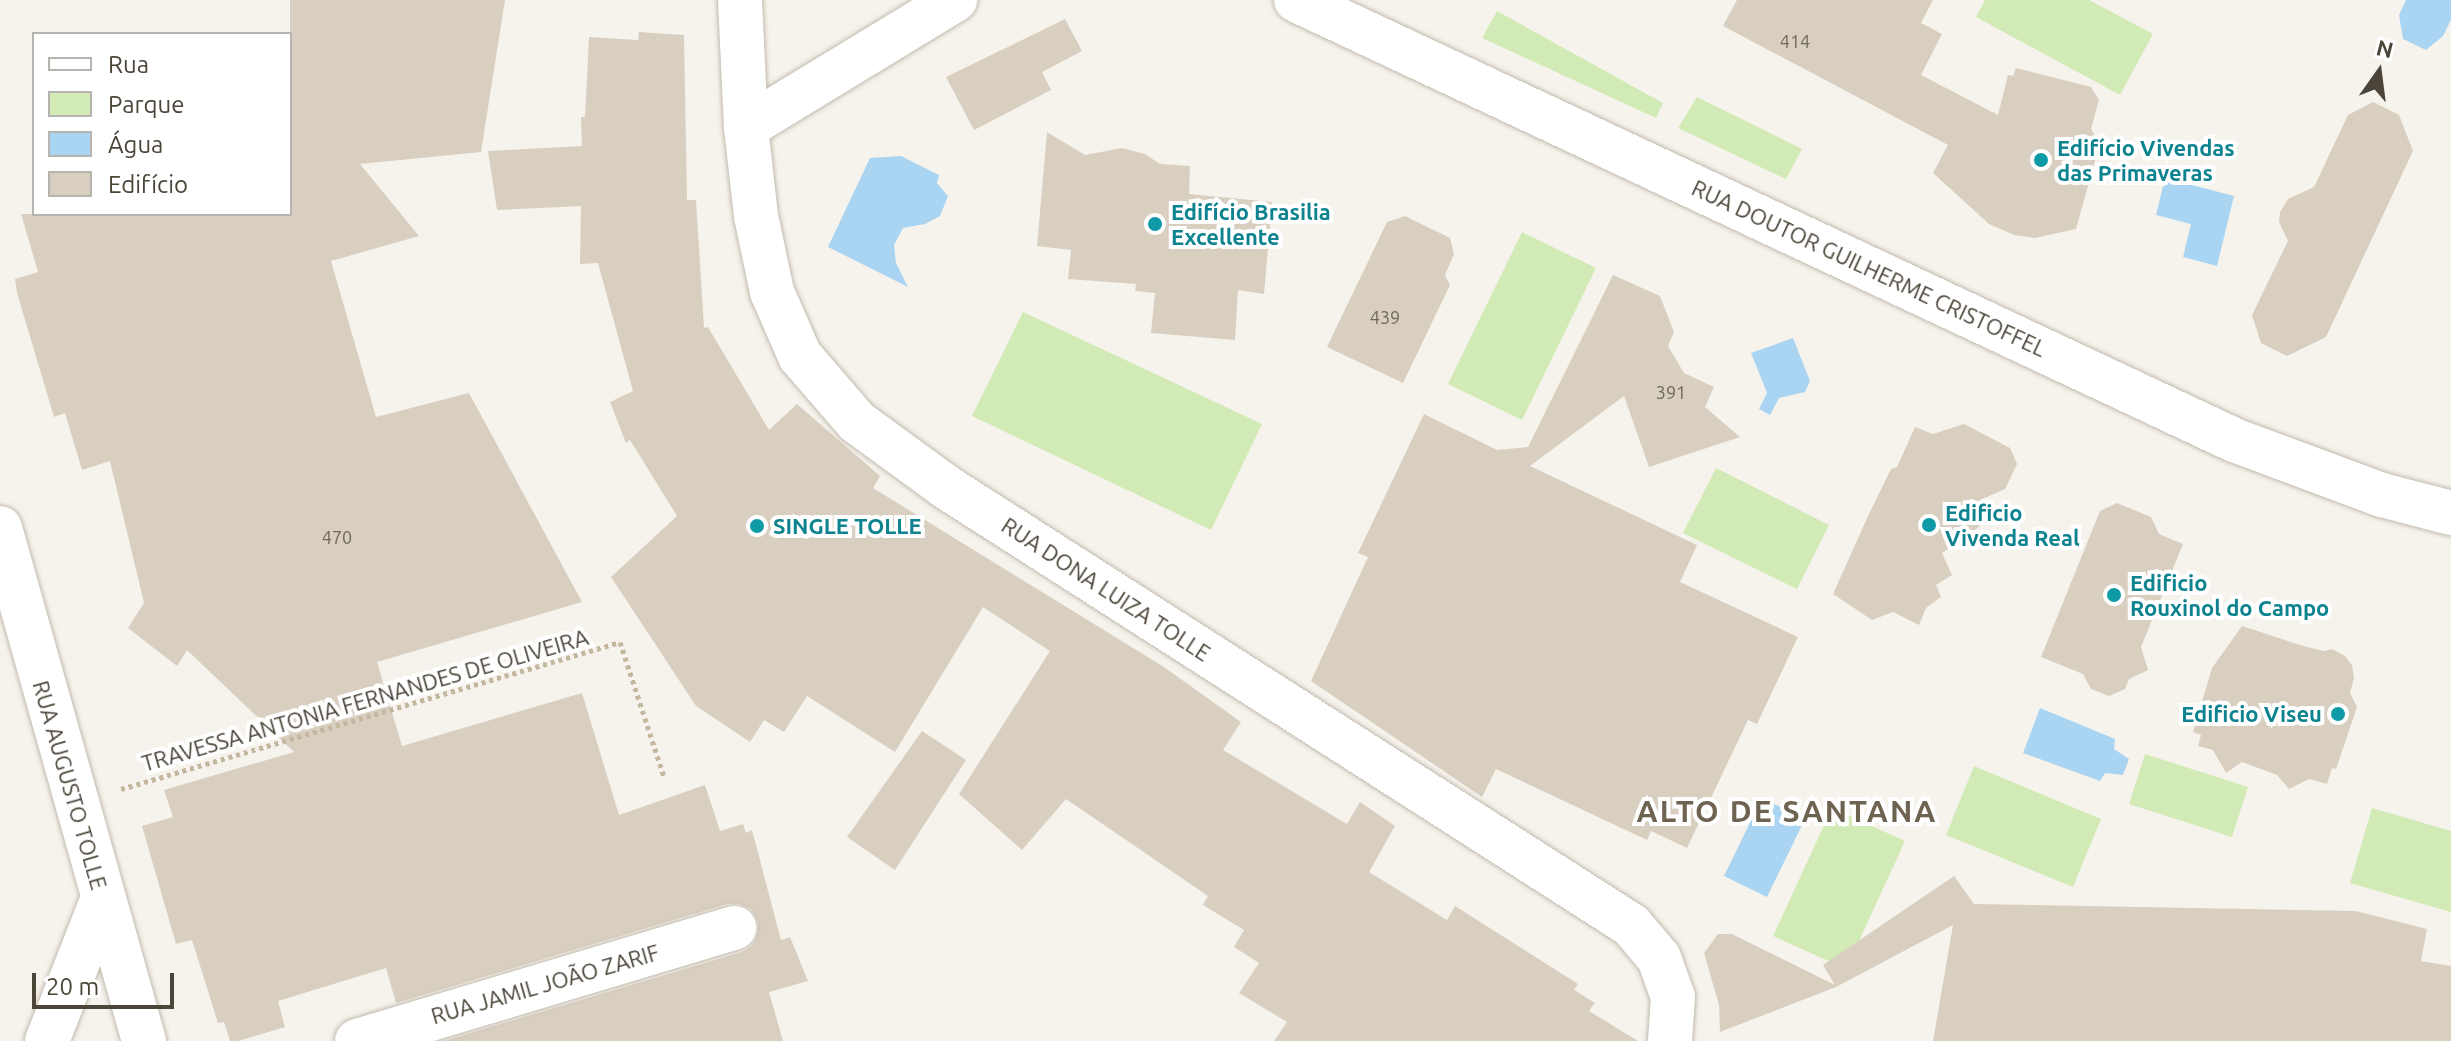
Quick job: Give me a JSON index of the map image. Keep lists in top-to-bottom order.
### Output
{
  "streets": {
    "street": [
      "RUA DOUTOR GUILHERME CRISTOFFEL",
      "RUA DONA LUIZA TOLLE",
      "RUA AUGUSTO TOLLE",
      "RUA JAMIL JOÃO ZARIF"
    ],
    "path": ["TRAVESSA ANTONIA FERNANDES DE OLIVEIRA"]
  },
  "crossings": [
    ["TRAVESSA ANTONIA FERNANDES DE OLIVEIRA", "RUA AUGUSTO TOLLE"]
  ],
  "districts": ["ALTO DE SANTANA"],
  "places": [
    "Edifício Vivendas das Primaveras",
    "Edifício Brasilia Excellente",
    "Edificio Vivenda Real",
    "SINGLE TOLLE",
    "Edificio Rouxinol do Campo",
    "Edificio Viseu"
  ],
  "house_numbers": [
    "414",
    "439",
    "391",
    "470"
  ],
  "legend": [
    "Rua",
    "Parque",
    "Água",
    "Edifício"
  ],
  "scale_bar": "20 m",
  "north": "top"
}
